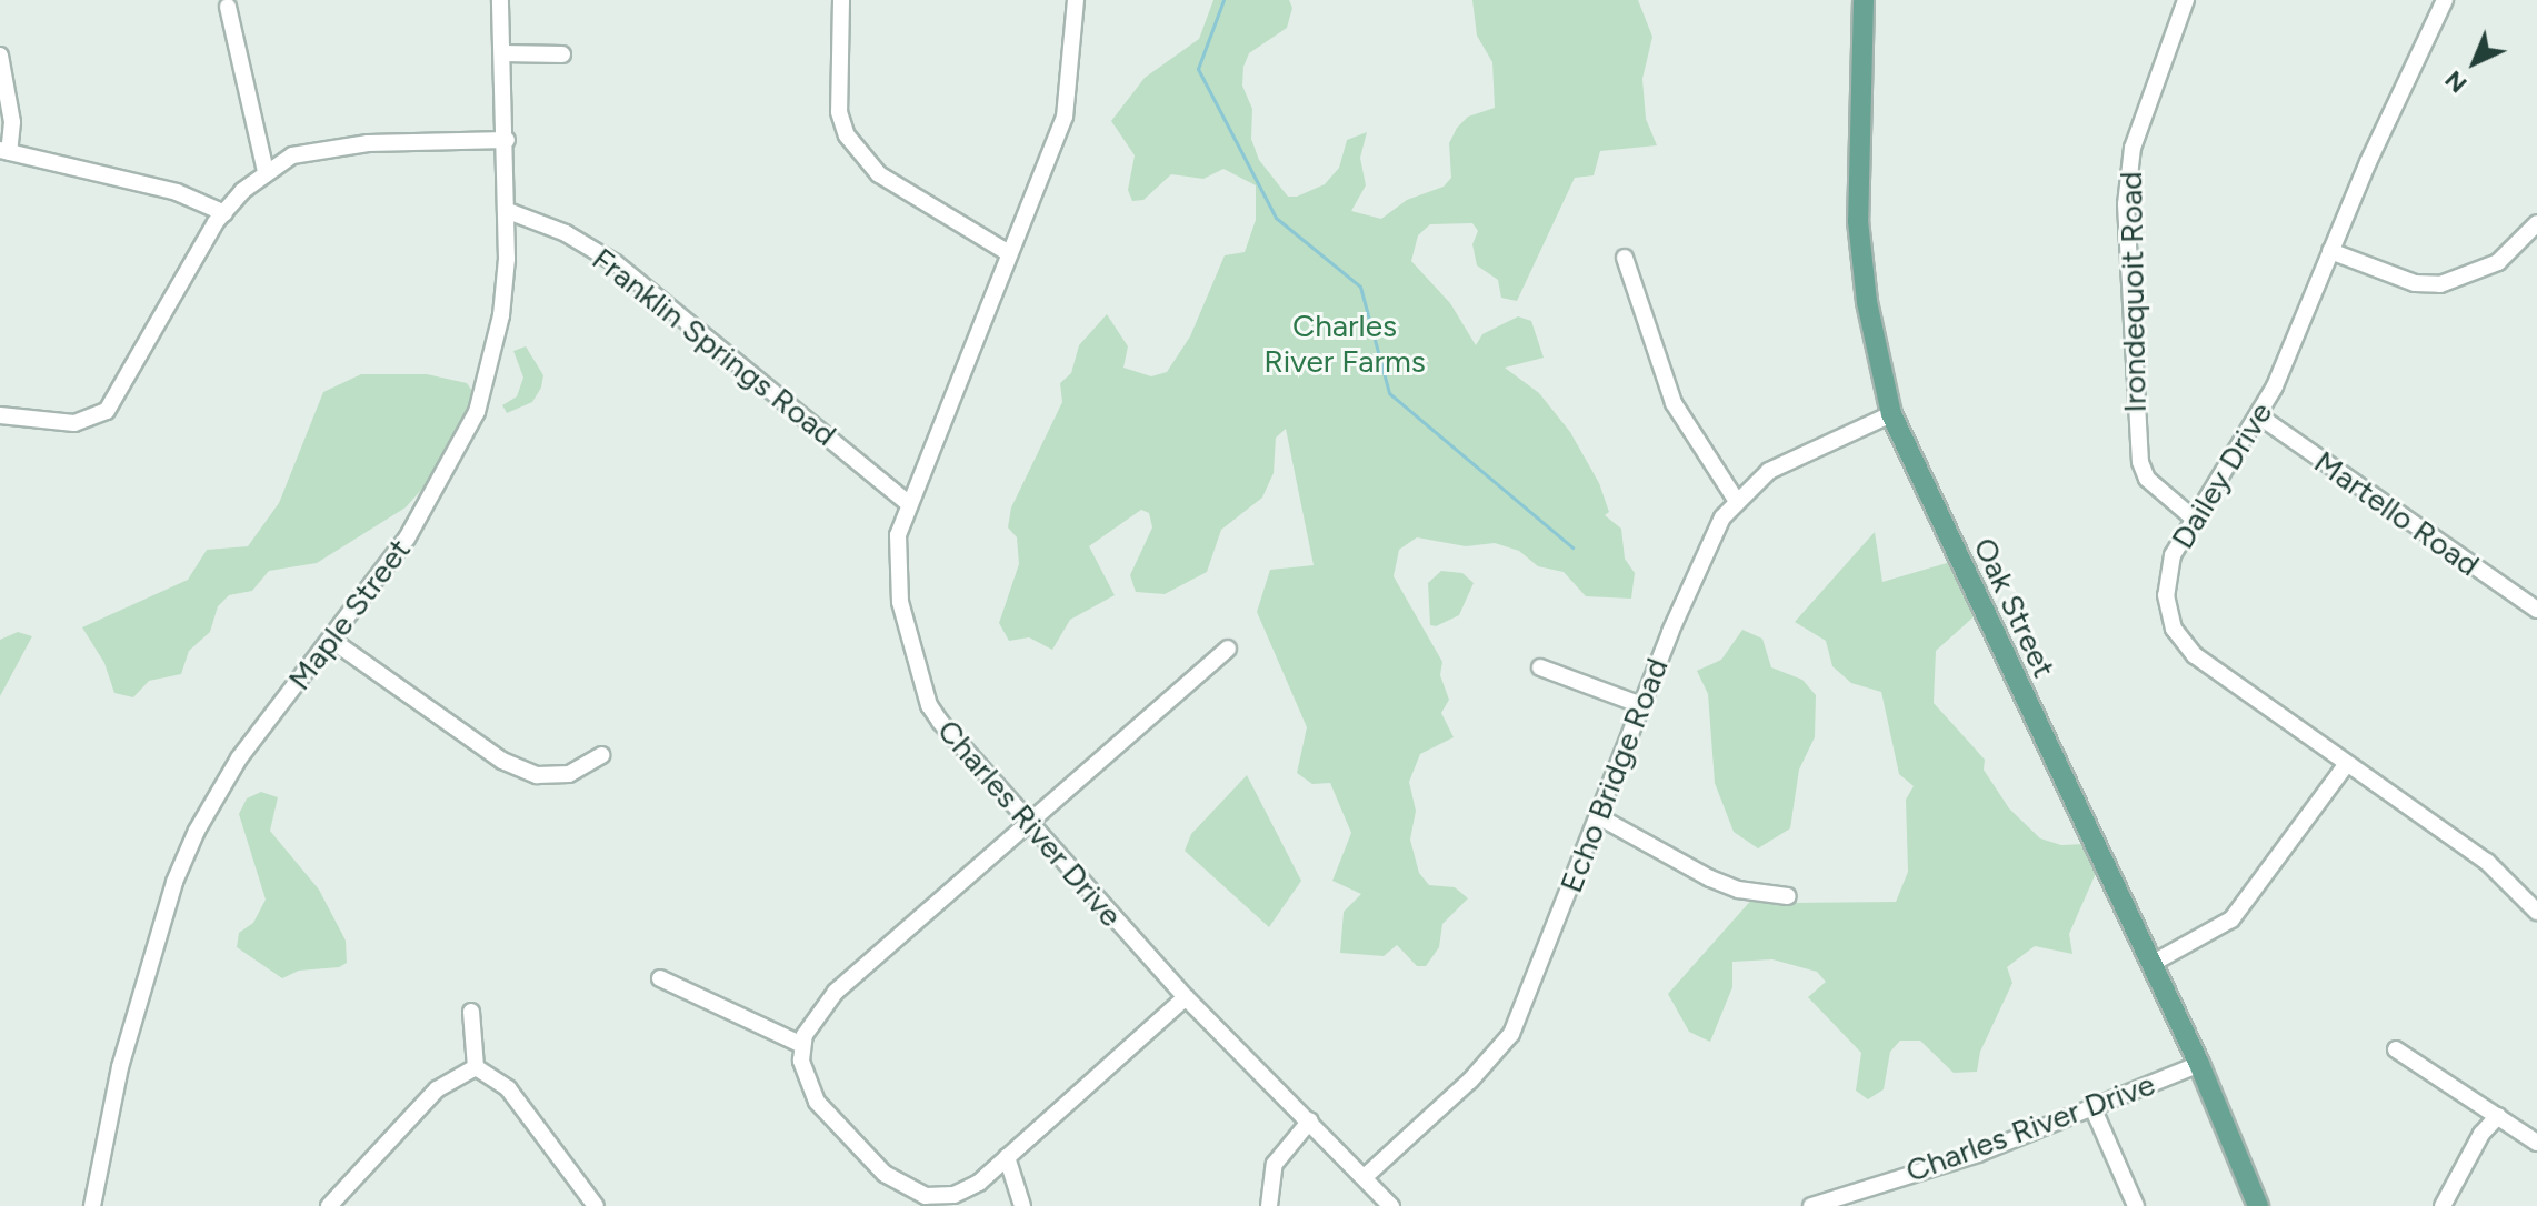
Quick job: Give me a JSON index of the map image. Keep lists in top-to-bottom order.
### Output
{
  "streets": {
    "main road": ["Oak Street"],
    "street": [
      "Irondequoit Road",
      "Franklin Springs Road",
      "Dailey Drive",
      "Martello Road",
      "Maple Street",
      "Echo Bridge Road",
      "Charles River Drive"
    ]
  },
  "crossings": [
    ["Irondequoit Road", "Dailey Drive"],
    ["Franklin Springs Road", "Maple Street"],
    ["Franklin Springs Road", "Charles River Drive"],
    ["Dailey Drive", "Martello Road"],
    ["Oak Street", "Echo Bridge Road"],
    ["Oak Street", "Charles River Drive"],
    ["Echo Bridge Road", "Charles River Drive"]
  ],
  "parks": ["Charles River Farms"],
  "north": "bottom left"
}
